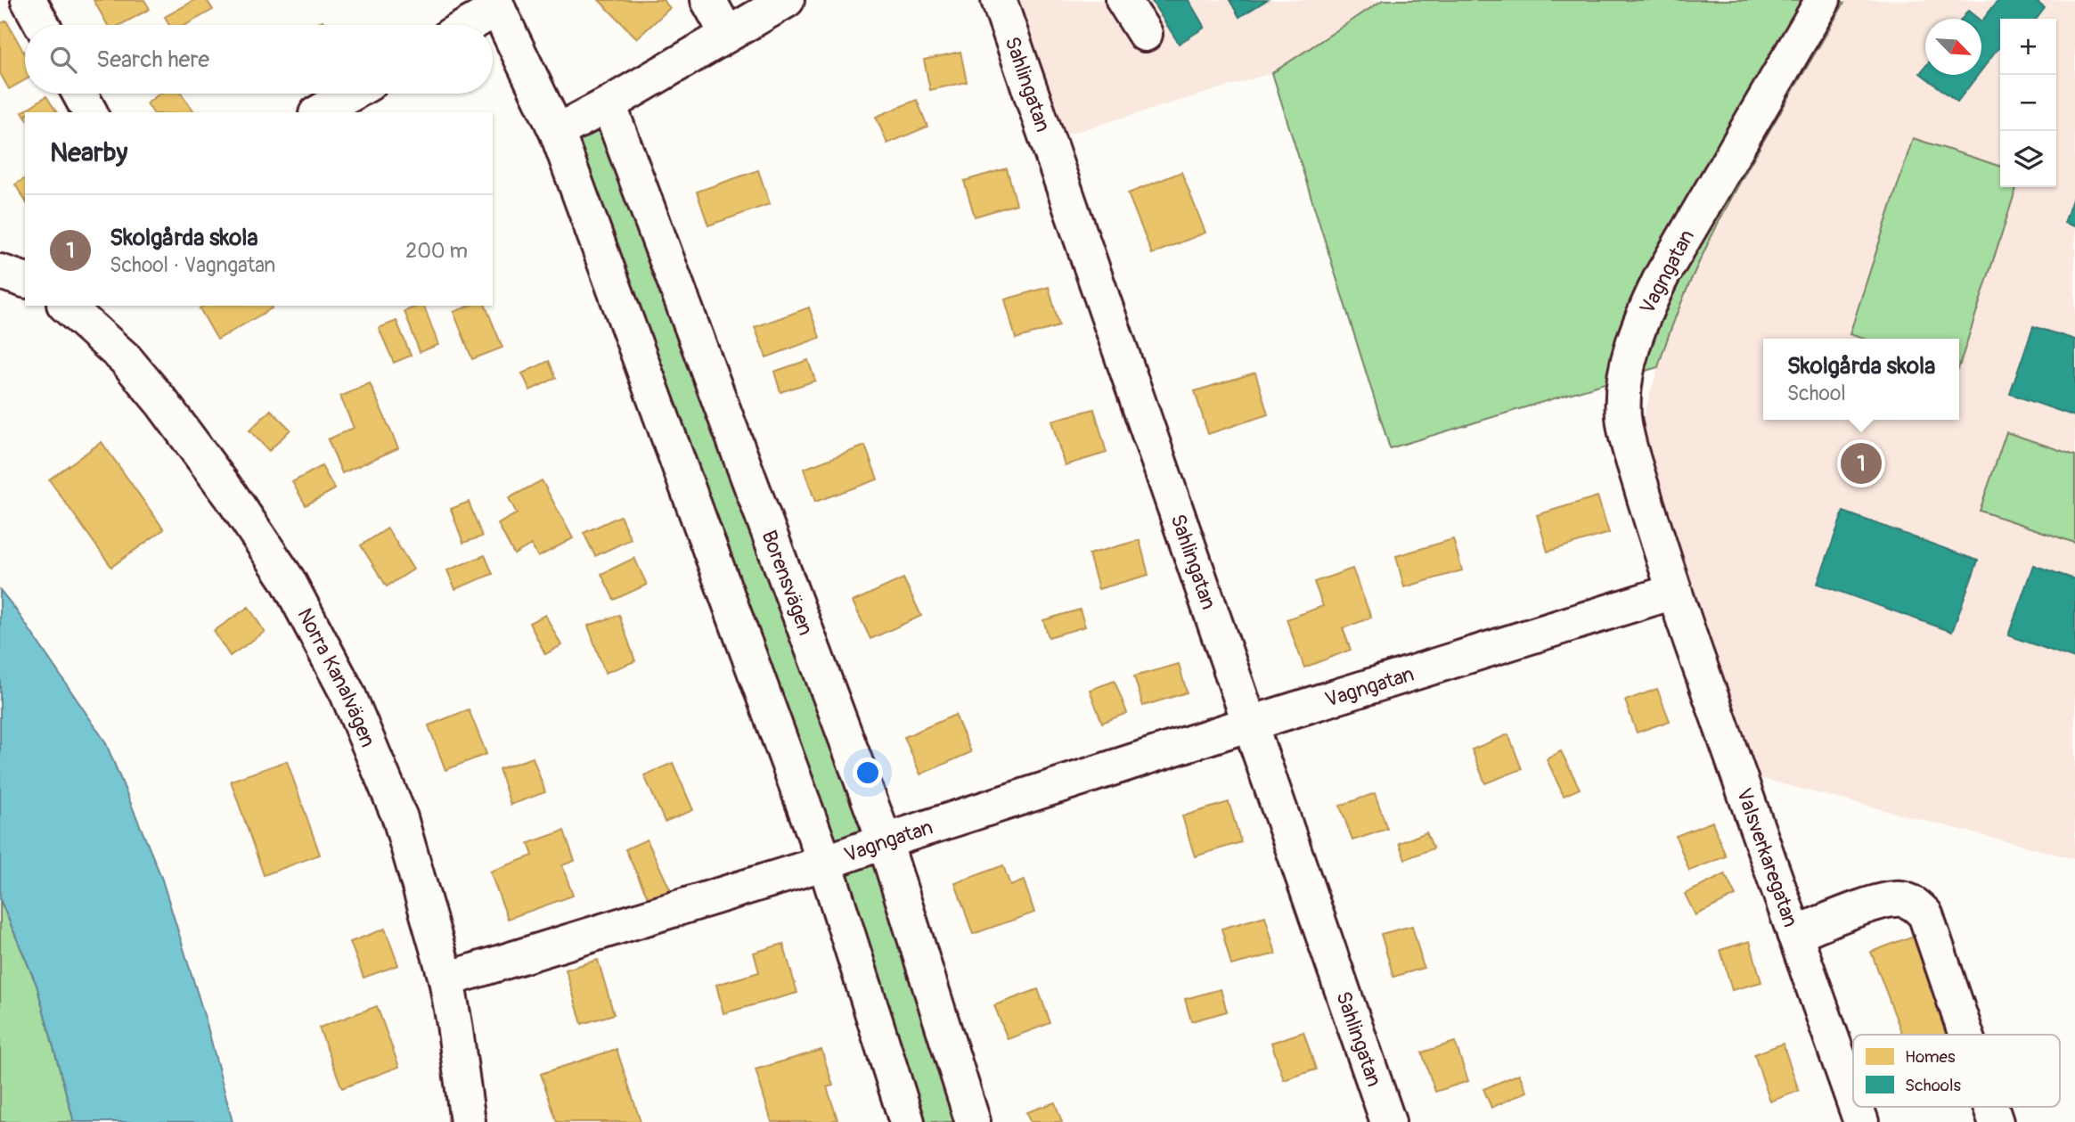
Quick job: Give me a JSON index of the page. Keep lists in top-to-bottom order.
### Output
{
  "streets": {
    "street": [
      "Sahlingatan",
      "Vagngatan",
      "Borensvägen",
      "Norra Kanalvägen",
      "Valsverkaregatan"
    ]
  },
  "crossings": [
    ["Sahlingatan", "Vagngatan"],
    ["Vagngatan", "Borensvägen"],
    ["Vagngatan", "Norra Kanalvägen"],
    ["Vagngatan", "Valsverkaregatan"]
  ],
  "legend": ["Homes", "Schools"],
  "north": "bottom right",
  "page": {
    "map_buttons": ["+", "−"],
    "search": "Search here",
    "heading": "Nearby",
    "list": [
      {
        "mark": "1",
        "name": "Skolgårda skola",
        "note": "School · Vagngatan",
        "value": "200 m"
      }
    ],
    "popup": ["Skolgårda skola", "School"],
    "pins": "1"
  }
}
